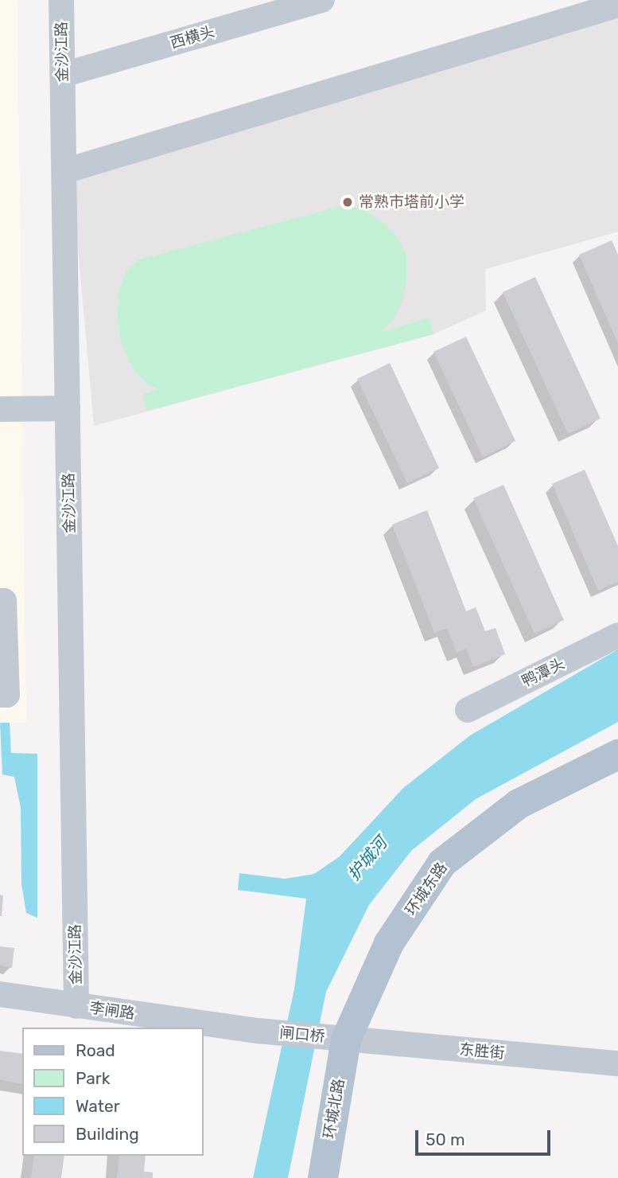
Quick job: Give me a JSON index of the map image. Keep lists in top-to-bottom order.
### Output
{
  "streets": {
    "main road": ["环城东路", "环城北路"],
    "street": [
      "西横头",
      "金沙江路",
      "鸭潭头",
      "李闸路",
      "闸口桥",
      "东胜街"
    ]
  },
  "crossings": [
    ["西横头", "金沙江路"],
    ["金沙江路", "李闸路"],
    ["环城东路", "闸口桥"],
    ["环城东路", "东胜街"],
    ["环城东路", "环城北路"],
    ["李闸路", "闸口桥"],
    ["闸口桥", "东胜街"],
    ["闸口桥", "环城北路"],
    ["东胜街", "环城北路"]
  ],
  "water": ["护城河"],
  "places": ["常熟市塔前小学"],
  "legend": [
    "Road",
    "Park",
    "Water",
    "Building"
  ],
  "scale_bar": "50 m"
}
